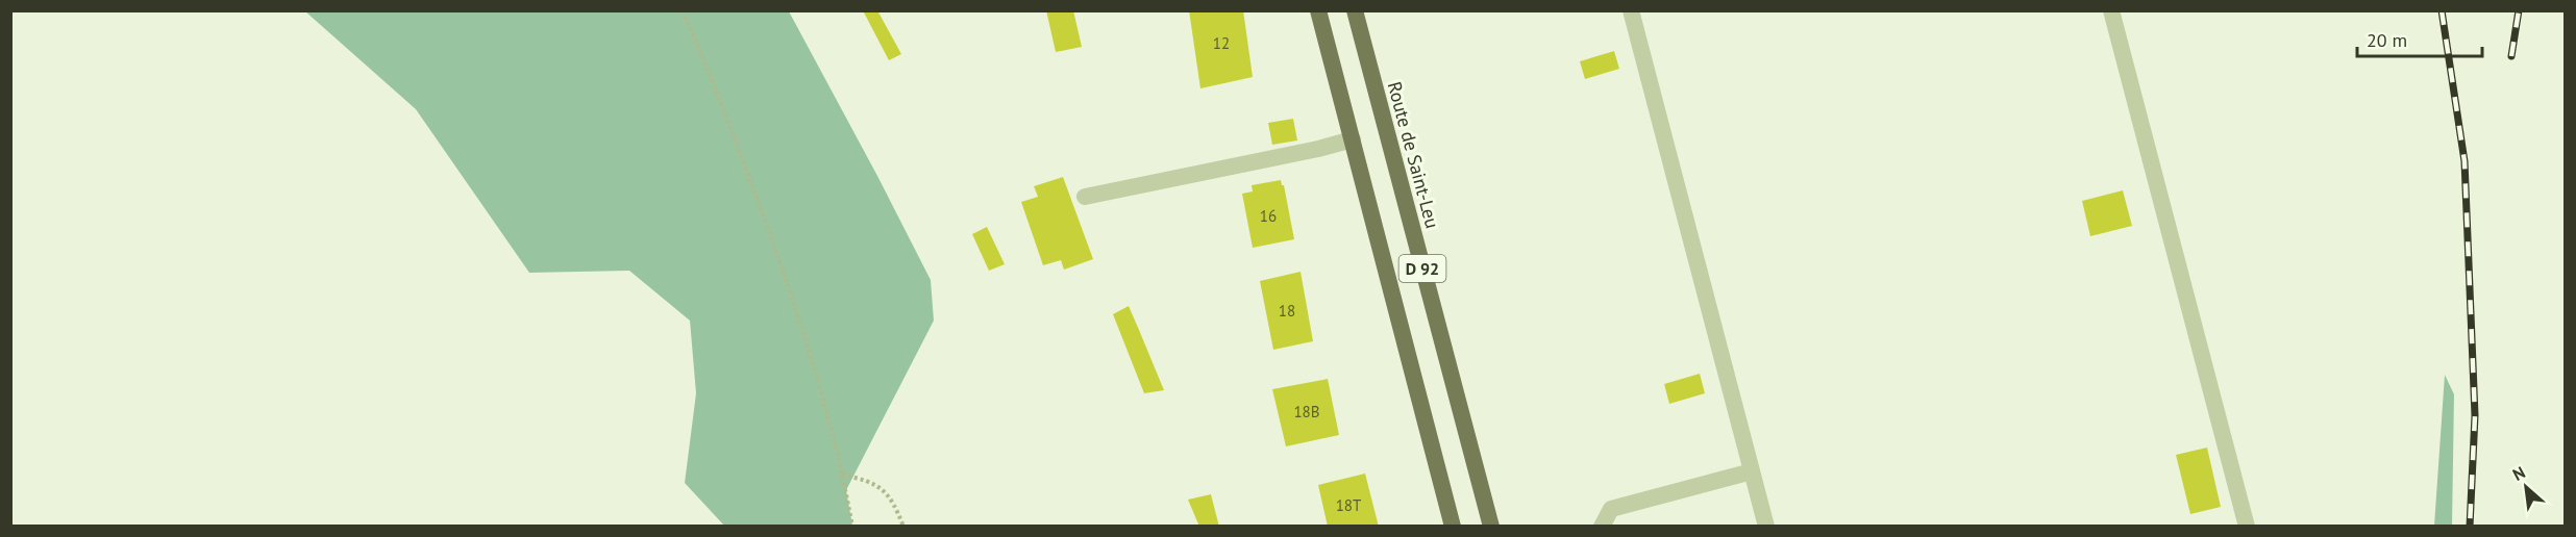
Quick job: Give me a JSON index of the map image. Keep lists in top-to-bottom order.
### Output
{
  "streets": {
    "main road": ["Route de Saint-Leu", "D 92"]
  },
  "house_numbers": [
    "12",
    "16",
    "18",
    "18B",
    "18T"
  ],
  "scale_bar": "20 m",
  "north": "top left"
}
